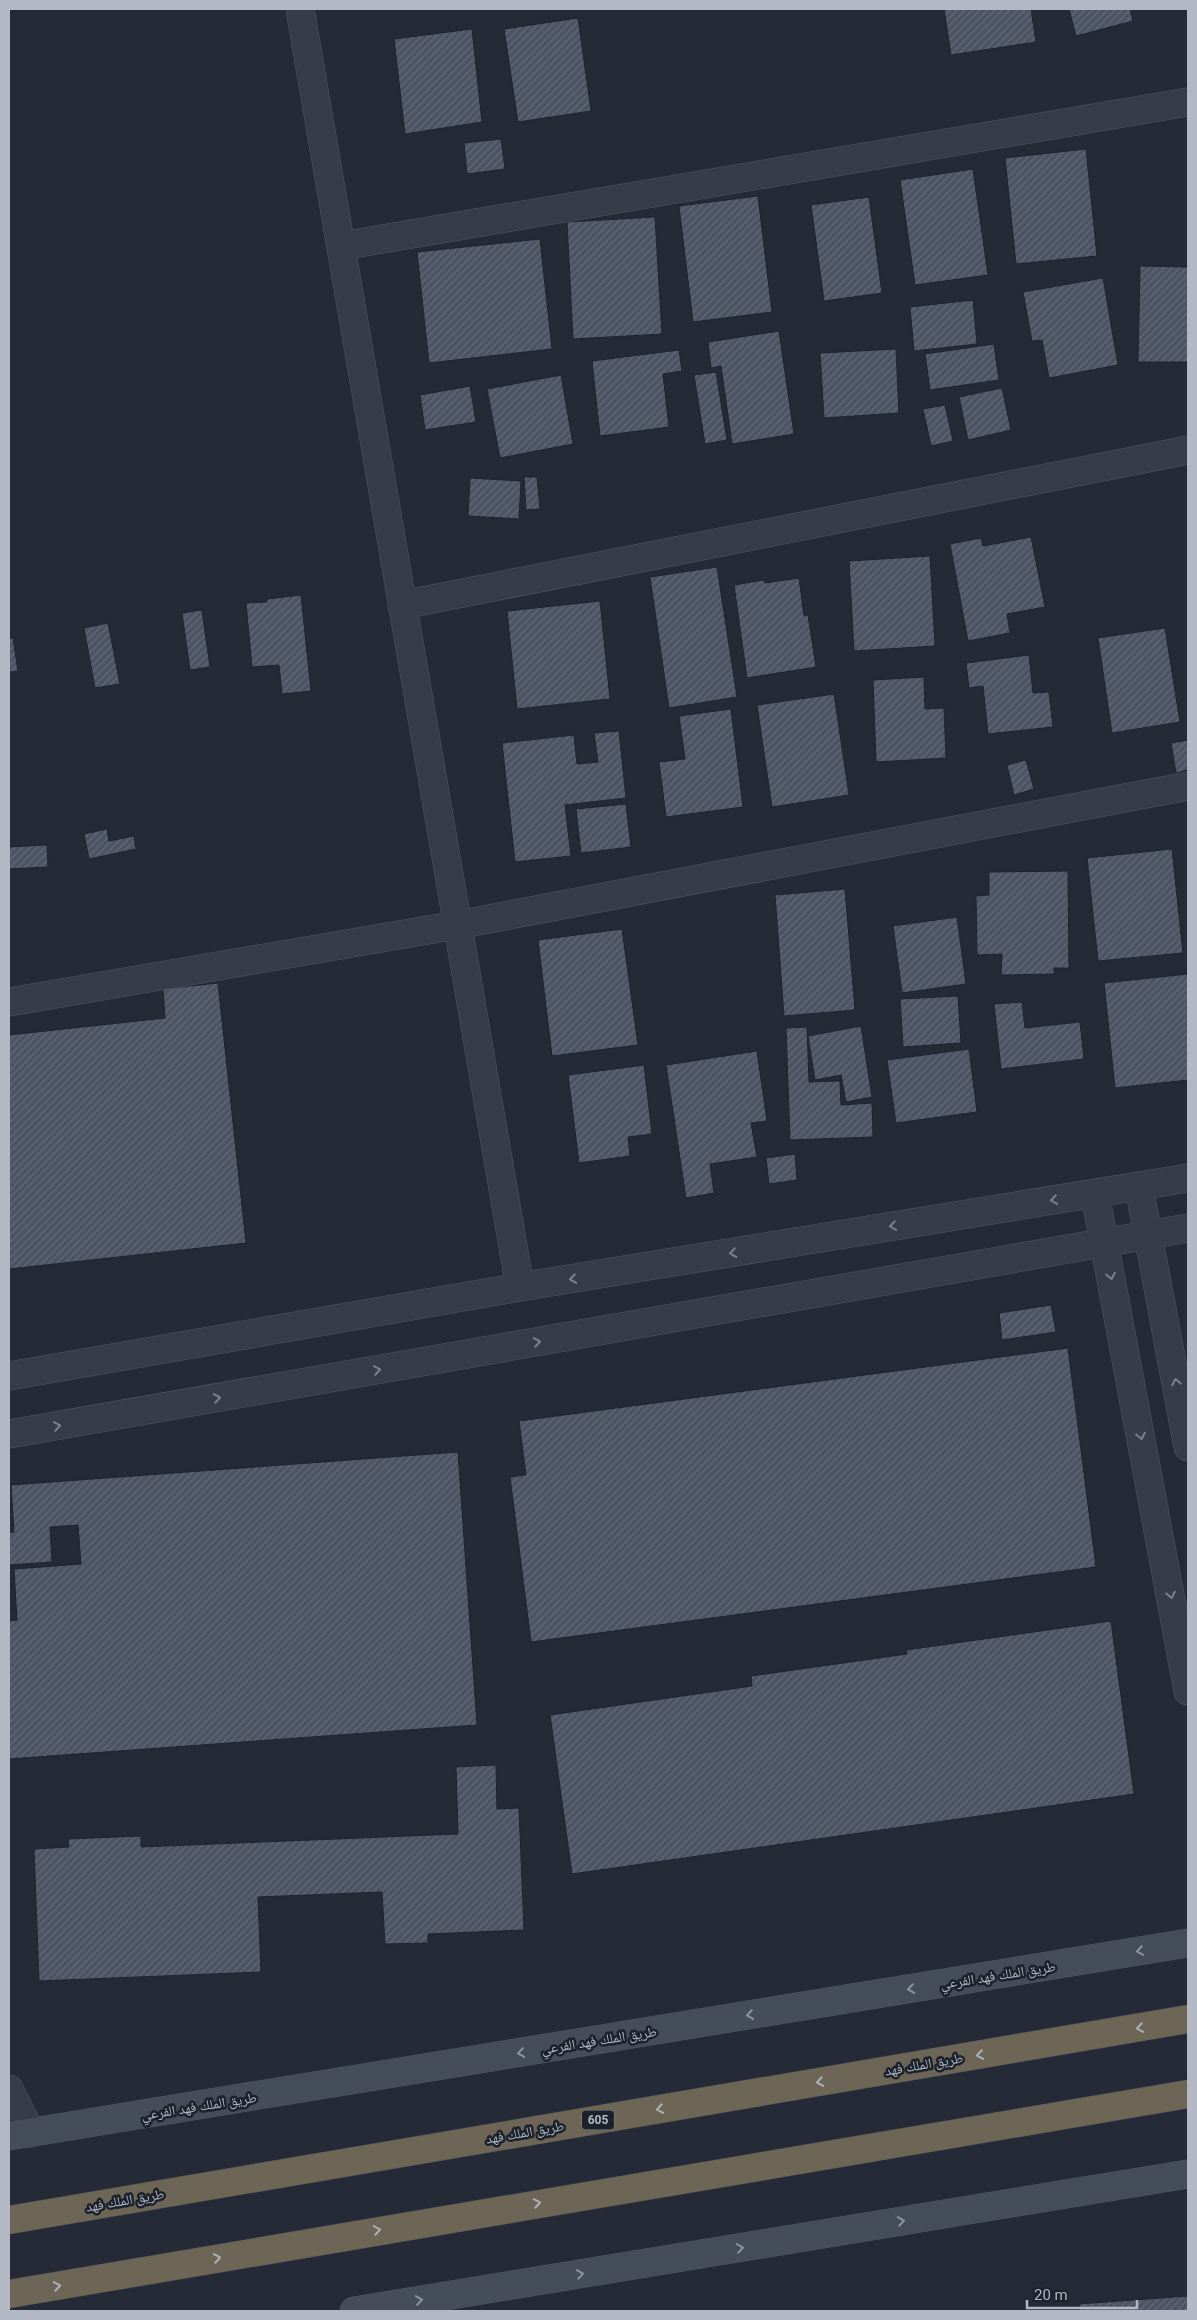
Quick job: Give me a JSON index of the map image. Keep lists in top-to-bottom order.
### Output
{
  "streets": {
    "highway": ["طريق الملك فهد", "605"],
    "main road": ["طريق الملك فهد الفرعي"]
  },
  "scale_bar": "20 m"
}
